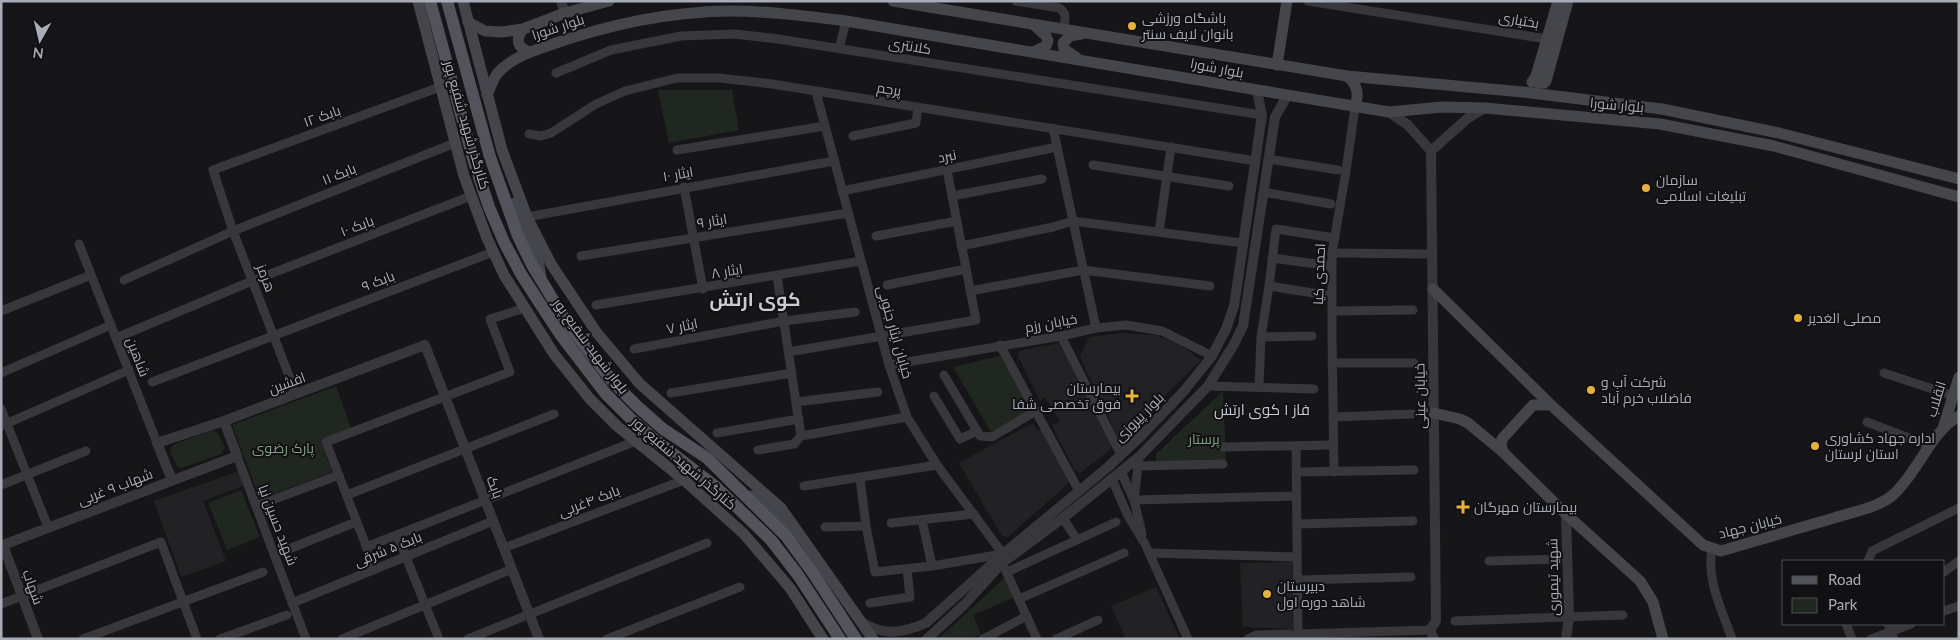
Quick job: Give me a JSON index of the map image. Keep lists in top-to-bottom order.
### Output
{
  "streets": {
    "main road": [
      "بلوار شورا",
      "کنارگذر شهید شفیع پور",
      "بلوار شهید شفیع پور",
      "انقلاب",
      "خیابان جهاد"
    ],
    "street": [
      "بختیاری",
      "کلانتری",
      "پرچم",
      "بابک ۱۲",
      "نبرد",
      "بابک ۱۱",
      "ایثار ۱۰",
      "ایثار ۹",
      "بابک ۱۰",
      "ایثار ۸",
      "احمدی کیا",
      "هرمز",
      "بابک ۹",
      "خیابان رزم",
      "ایثار ۷",
      "خیابان ایثار جنوبی",
      "شاهین",
      "افشین",
      "خیابان عینی",
      "بلوار پیروزی",
      "شهاب ۹ غربی",
      "بابک",
      "بابک ۴غربی",
      "شهید حسین نیا",
      "بابک ۵ شرقی",
      "شهید تیموری",
      "شهاب"
    ]
  },
  "crossings": [
    ["بلوار شورا", "احمدی کیا"],
    ["بلوار شورا", "بلوار پیروزی"],
    ["کلانتری", "بلوار پیروزی"],
    ["پرچم", "خیابان ایثار جنوبی"],
    ["پرچم", "بلوار پیروزی"],
    ["بابک ۱۲", "کنارگذر شهید شفیع پور"],
    ["بابک ۱۲", "هرمز"],
    ["کنارگذر شهید شفیع پور", "بابک ۱۱"],
    ["کنارگذر شهید شفیع پور", "بابک ۱۰"],
    ["کنارگذر شهید شفیع پور", "بابک ۹"],
    ["کنارگذر شهید شفیع پور", "بابک ۴غربی"],
    ["نبرد", "خیابان ایثار جنوبی"],
    ["بابک ۱۱", "هرمز"],
    ["ایثار ۱۰", "خیابان ایثار جنوبی"],
    ["ایثار ۹", "خیابان ایثار جنوبی"],
    ["بابک ۱۰", "هرمز"],
    ["بابک ۱۰", "شاهین"],
    ["ایثار ۸", "خیابان ایثار جنوبی"],
    ["هرمز", "بابک ۹"],
    ["هرمز", "افشین"],
    ["خیابان رزم", "خیابان ایثار جنوبی"],
    ["خیابان رزم", "بلوار پیروزی"],
    ["خیابان ایثار جنوبی", "بلوار پیروزی"],
    ["شاهین", "افشین"],
    ["شاهین", "شهاب ۹ غربی"],
    ["افشین", "بابک"],
    ["افشین", "شهید حسین نیا"],
    ["خیابان عینی", "خیابان جهاد"],
    ["انقلاب", "خیابان جهاد"],
    ["شهاب ۹ غربی", "شهید حسین نیا"],
    ["شهاب ۹ غربی", "شهاب"],
    ["بابک", "بابک ۴غربی"],
    ["بابک", "بابک ۵ شرقی"],
    ["شهید حسین نیا", "بابک ۵ شرقی"]
  ],
  "districts": ["کوی ارتش", "فاز ۱ کوی ارتش"],
  "parks": ["پرستار", "پارک رضوی"],
  "places": {
    "other": [
      "باشگاه ورزشی بانوان لایف سنتر",
      "سازمان تبلیغات اسلامی",
      "مصلی الغدیر",
      "شرکت آب و فاضلاب خرم آباد",
      "اداره جهاد کشاوری استان لرستان",
      "دبیرستان شاهد دوره اول"
    ],
    "health": ["بیمارستان فوق تخصصی شفا", "بیمارستان مهرگان"]
  },
  "legend": ["Road", "Park"],
  "north": "bottom"
}
